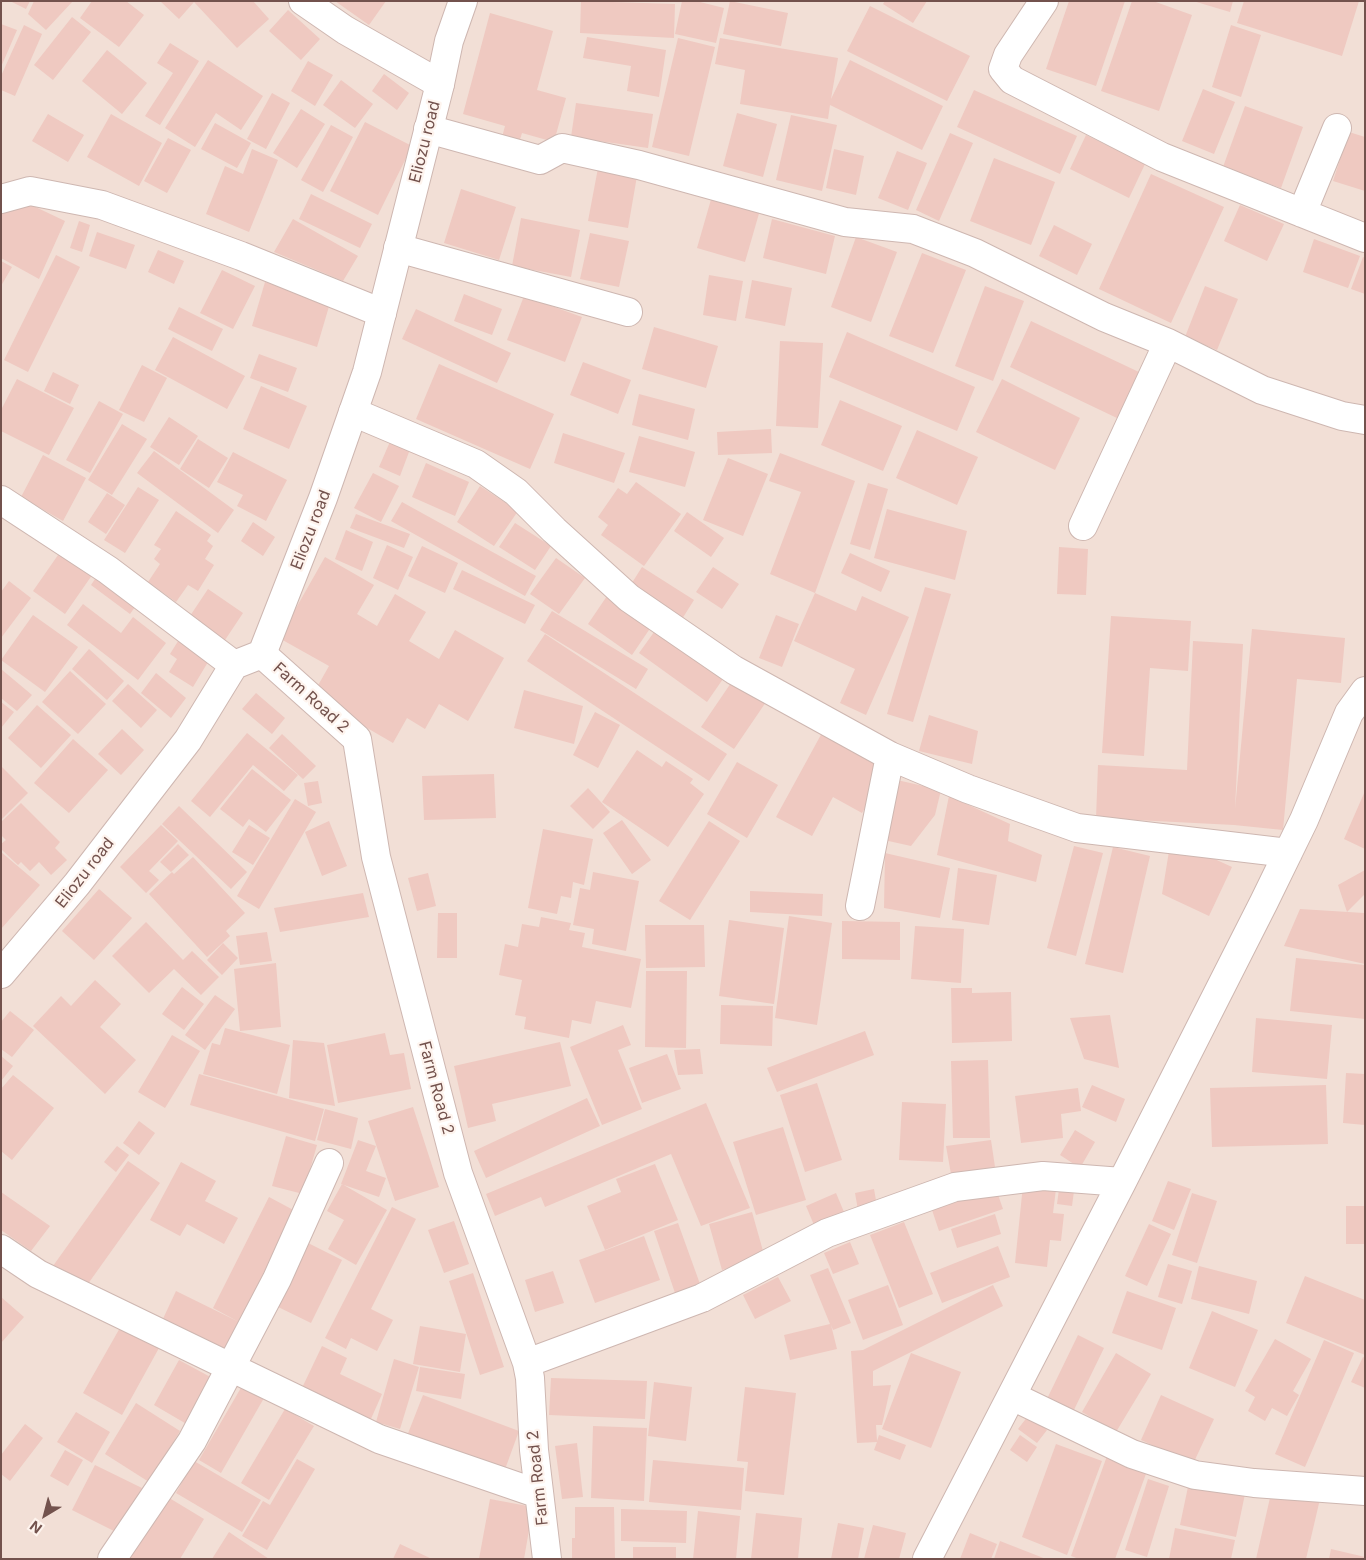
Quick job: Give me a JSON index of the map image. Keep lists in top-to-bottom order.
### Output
{
  "streets": {
    "street": ["Eliozu road", "Farm Road 2"]
  },
  "crossings": [
    ["Eliozu road", "Farm Road 2"]
  ],
  "north": "bottom left"
}
